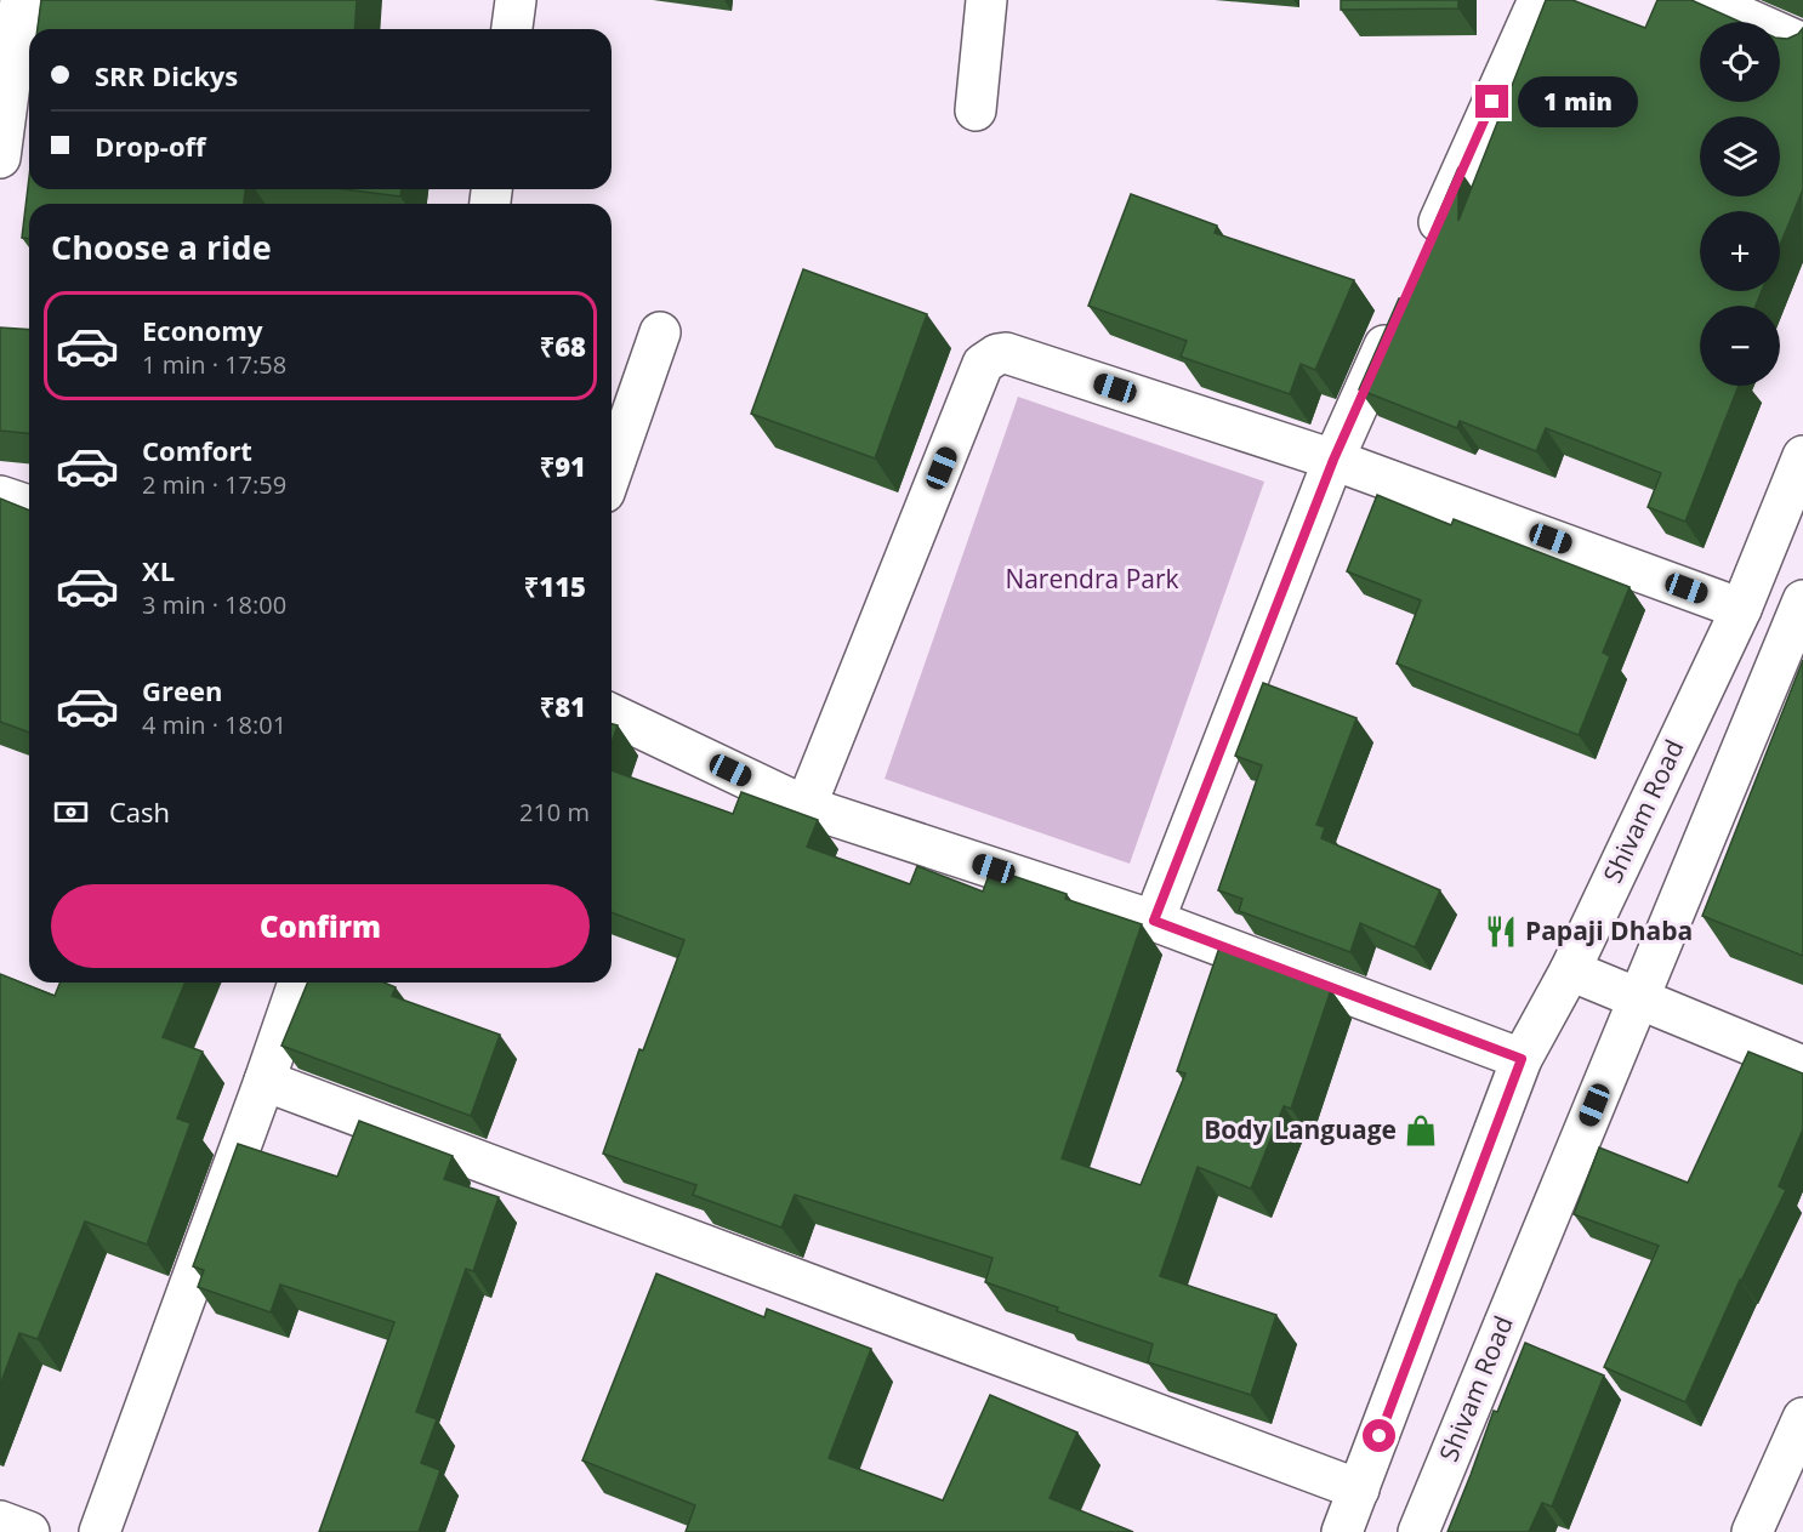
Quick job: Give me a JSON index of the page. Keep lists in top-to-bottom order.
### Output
{
  "streets": {
    "street": ["Shivam Road"]
  },
  "parks": ["Narendra Park"],
  "places": {
    "restaurant": ["Papaji Dhaba"],
    "shop": ["Body Language"]
  },
  "page": {
    "map_buttons": ["+", "−"],
    "banner": ["SRR Dickys", "Drop-off"],
    "bubble": "1 min",
    "heading": "Choose a ride",
    "list": [
      {
        "name": "Economy",
        "note": "1 min · 17:58",
        "value": "₹68"
      },
      {
        "name": "Comfort",
        "note": "2 min · 17:59",
        "value": "₹91"
      },
      {
        "name": "XL",
        "note": "3 min · 18:00",
        "value": "₹115"
      },
      {
        "name": "Green",
        "note": "4 min · 18:01",
        "value": "₹81"
      }
    ],
    "pay": ["Cash", "210 m"],
    "buttons": "Confirm"
  }
}
